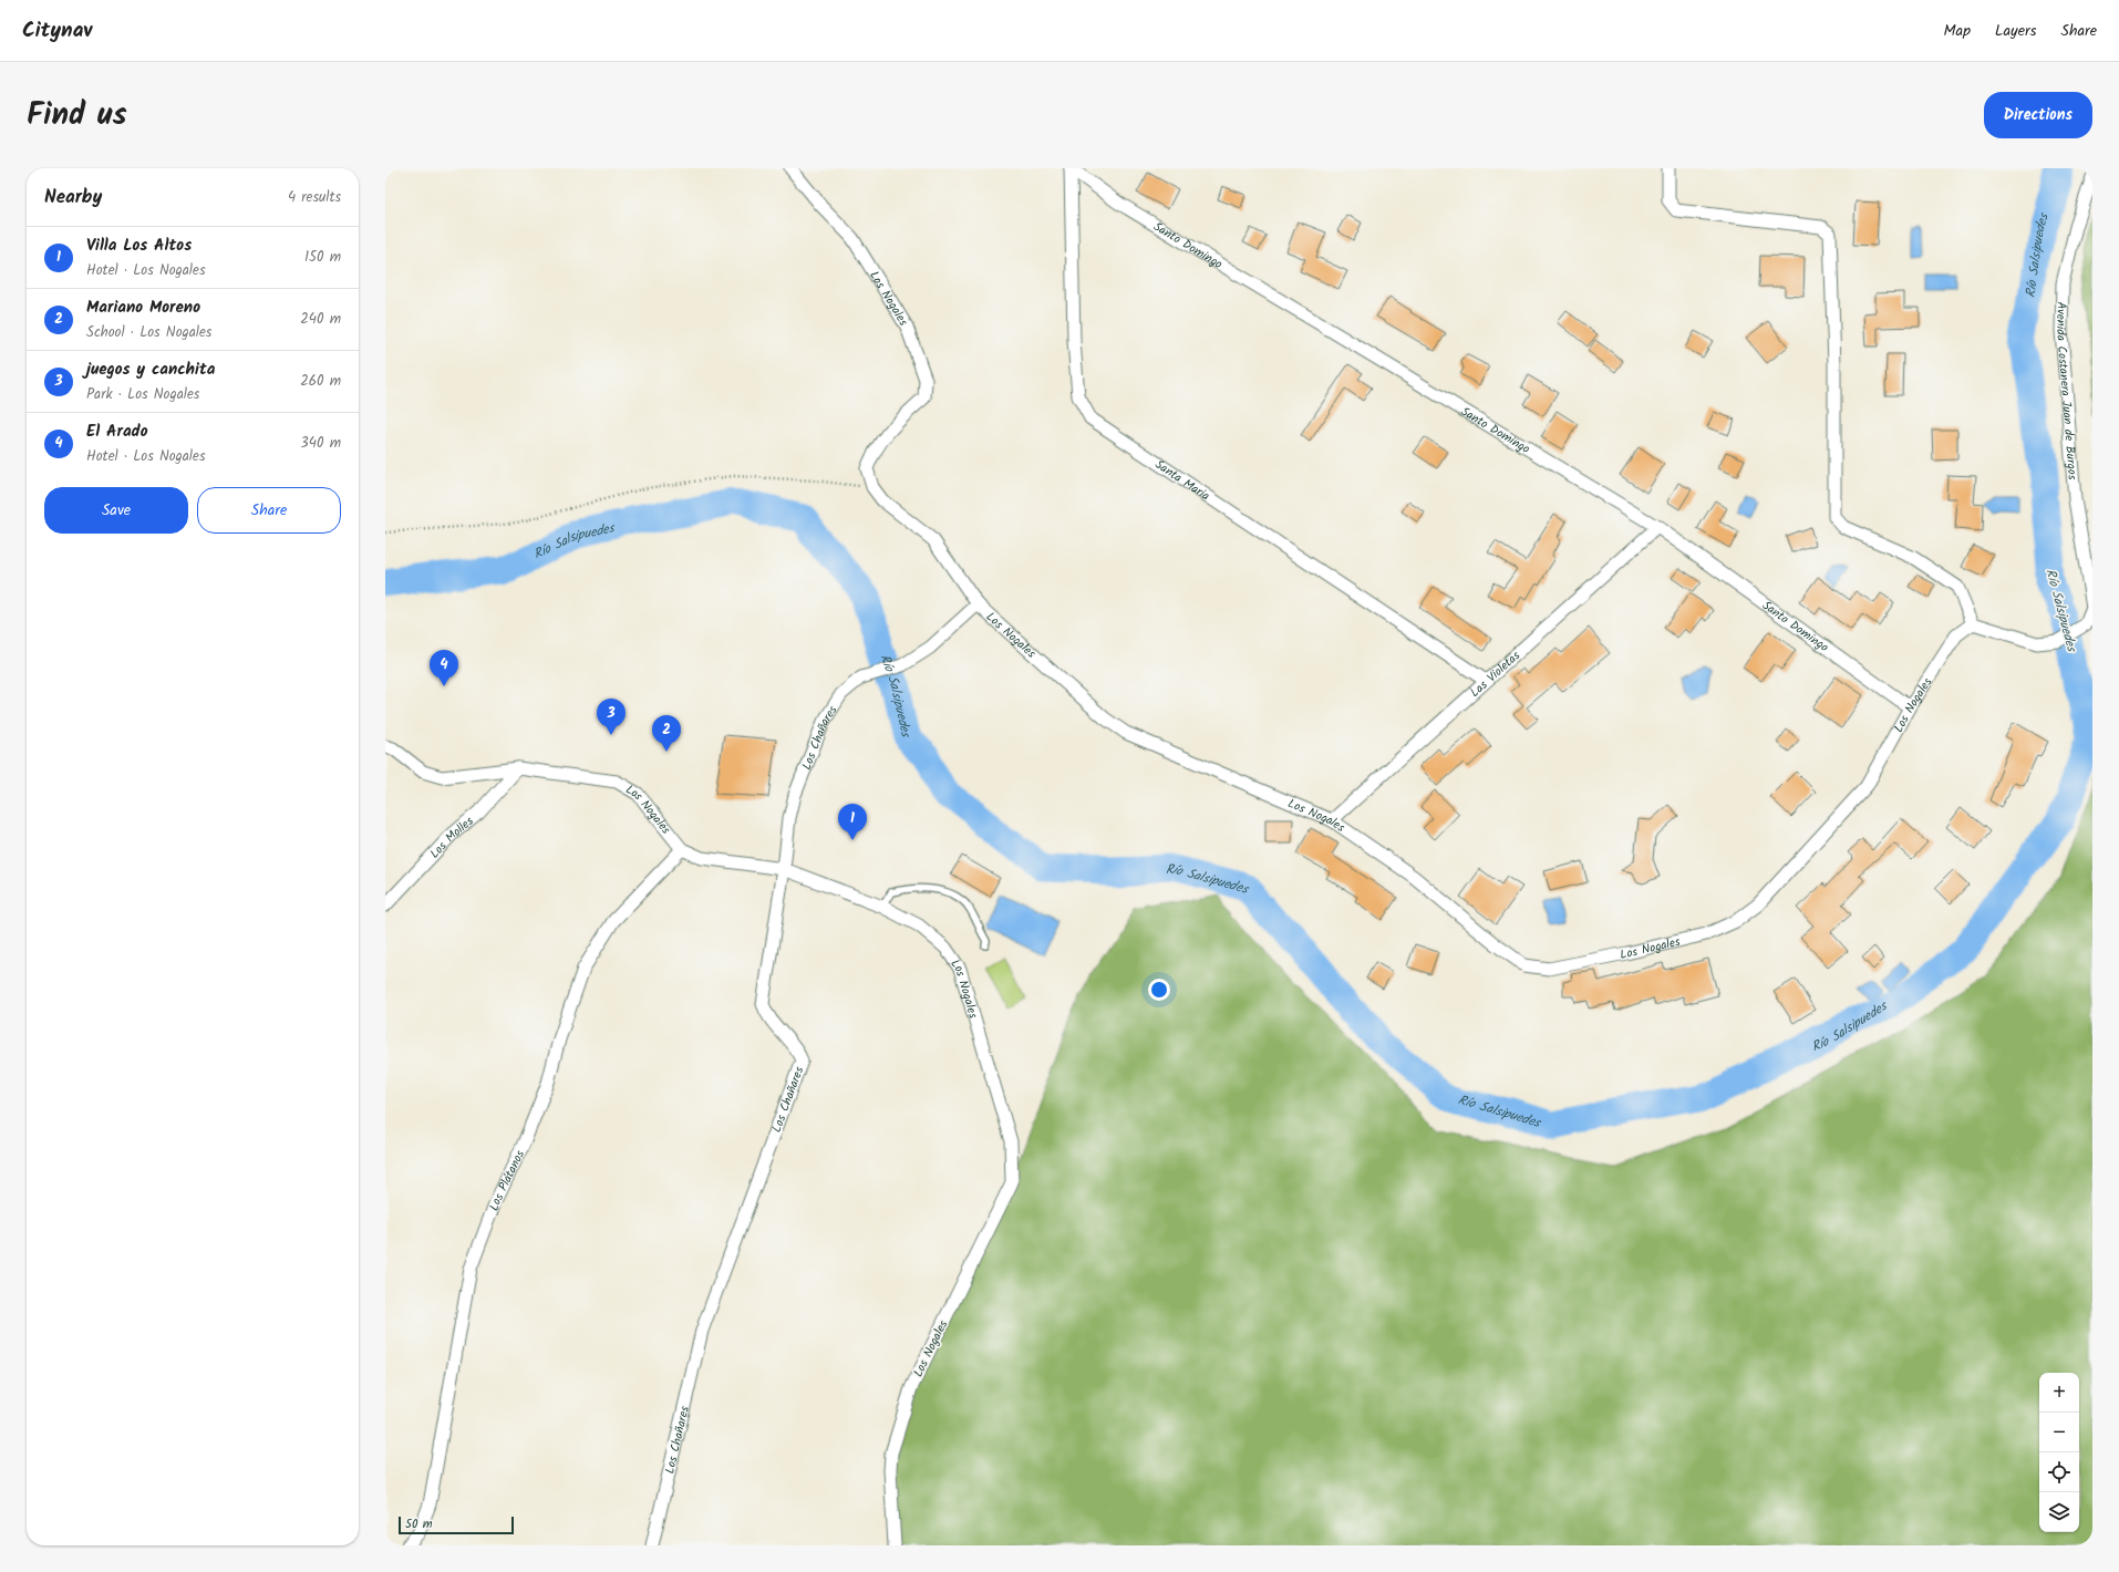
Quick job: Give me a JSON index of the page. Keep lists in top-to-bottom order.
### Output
{
  "streets": {
    "street": [
      "Santo Domingo",
      "Los Nogales",
      "Avenida Costanera Juan de Burgos",
      "Santa Maria",
      "Las Violetas",
      "Los Chañares",
      "Los Molles",
      "Los Plátanos"
    ]
  },
  "crossings": [
    ["Santo Domingo", "Los Nogales"],
    ["Santo Domingo", "Santa Maria"],
    ["Santo Domingo", "Las Violetas"],
    ["Los Nogales", "Avenida Costanera Juan de Burgos"],
    ["Los Nogales", "Las Violetas"],
    ["Los Nogales", "Los Chañares"],
    ["Los Nogales", "Los Molles"],
    ["Los Nogales", "Los Plátanos"],
    ["Santa Maria", "Las Violetas"]
  ],
  "water": ["Río Salsipuedes"],
  "scale_bar": "50 m",
  "page": {
    "header": "Citynav",
    "nav": ["Map", "Layers", "Share"],
    "title": "Find us",
    "buttons": [
      "Directions",
      ["Save", "Share"]
    ],
    "heading": ["Nearby", "4 results"],
    "list": [
      {
        "mark": "1",
        "name": "Villa Los Altos",
        "note": "Hotel · Los Nogales",
        "value": "150 m"
      },
      {
        "mark": "2",
        "name": "Mariano Moreno",
        "note": "School · Los Nogales",
        "value": "240 m"
      },
      {
        "mark": "3",
        "name": "juegos y canchita",
        "note": "Park · Los Nogales",
        "value": "260 m"
      },
      {
        "mark": "4",
        "name": "El Arado",
        "note": "Hotel · Los Nogales",
        "value": "340 m"
      }
    ],
    "pins": [
      "4",
      "3",
      "2",
      "1"
    ],
    "map_buttons": ["+", "−"],
    "scale": "50 m"
  }
}
